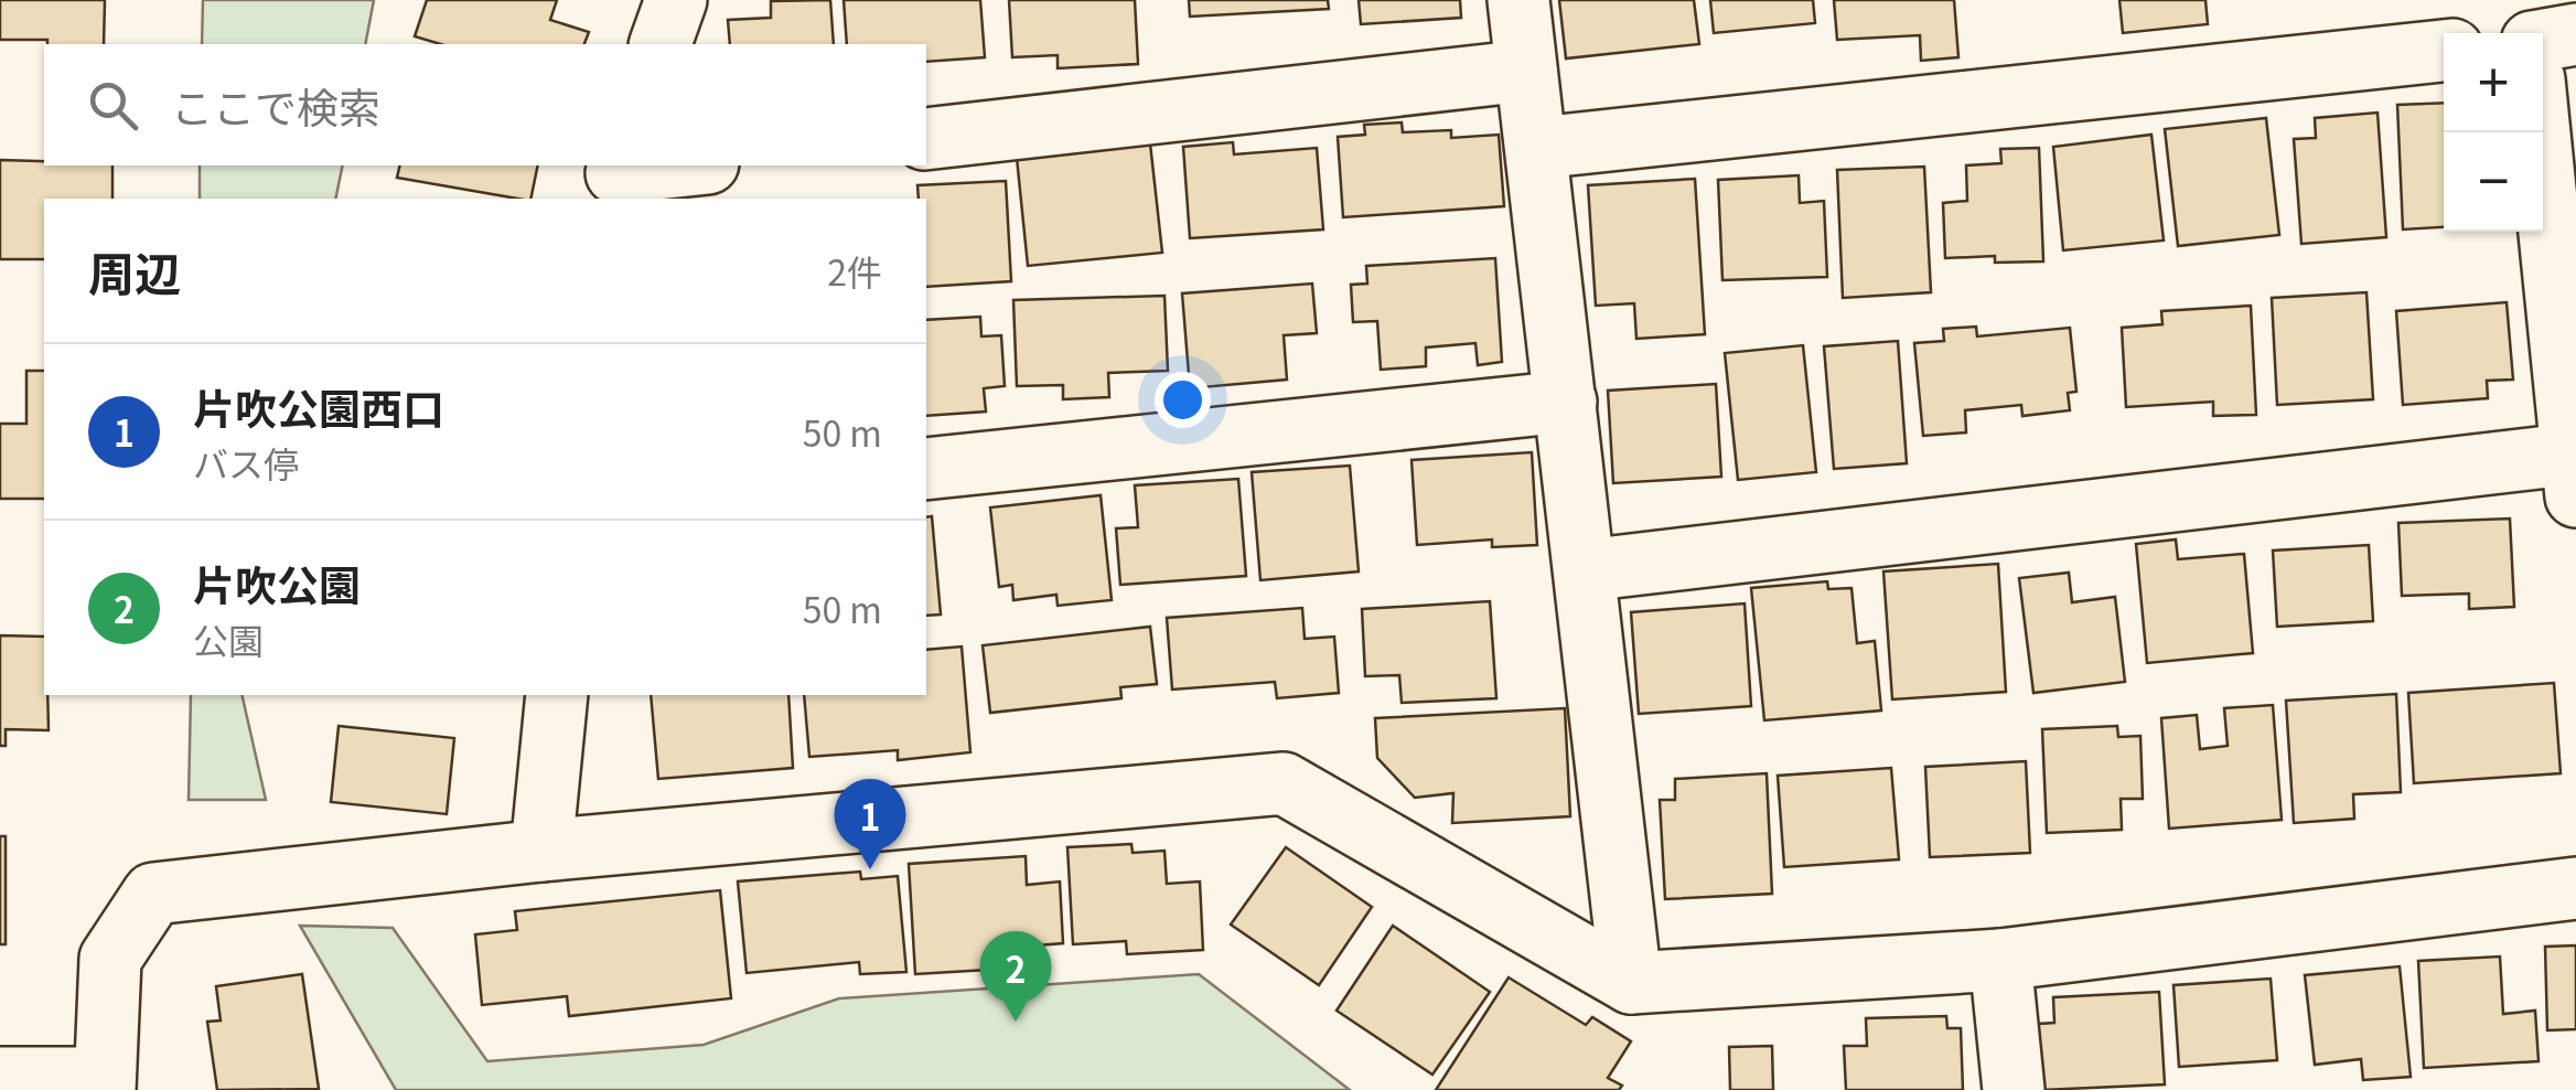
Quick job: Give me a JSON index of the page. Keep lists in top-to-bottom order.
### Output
{
  "page": {
    "map_buttons": ["+", "−"],
    "search": "ここで検索",
    "heading": ["周辺", "2件"],
    "list": [
      {
        "mark": "1",
        "name": "片吹公園西口",
        "note": "バス停",
        "value": "50 m"
      },
      {
        "mark": "2",
        "name": "片吹公園",
        "note": "公園",
        "value": "50 m"
      }
    ],
    "pins": ["1", "2"]
  }
}
